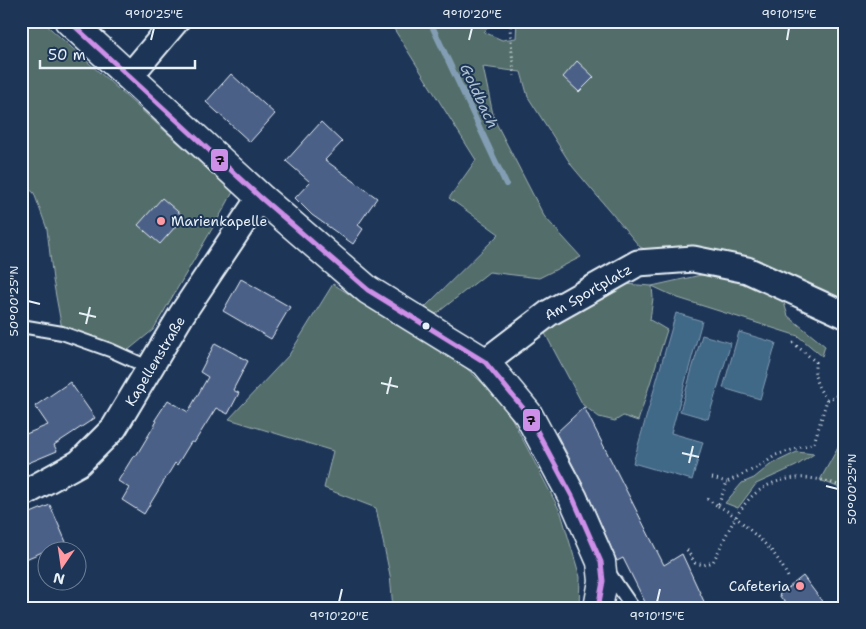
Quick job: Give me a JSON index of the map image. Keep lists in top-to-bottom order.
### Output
{
  "streets": {
    "street": ["Am Sportplatz", "Kapellenstraße"]
  },
  "water": ["Goldbach"],
  "places": ["Marienkapelle", "Cafeteria"],
  "lines": ["transit line 7"],
  "scale_bar": "50 m",
  "north": "bottom",
  "coordinates": [
    "9°10'25\"E",
    "9°10'20\"E",
    "9°10'15\"E",
    "50°00'25\"N"
  ]
}
